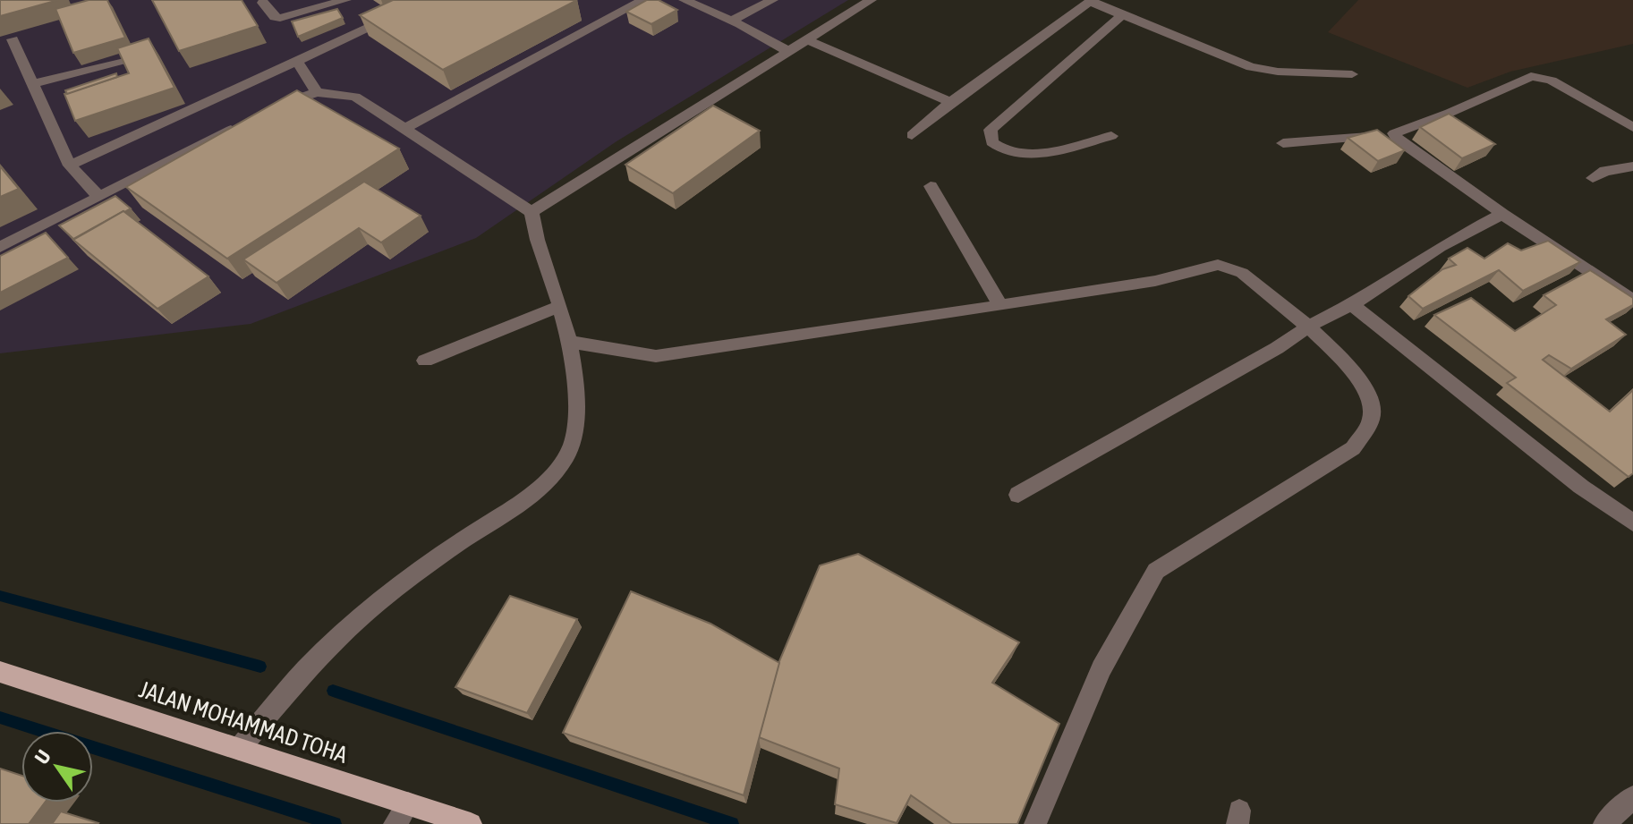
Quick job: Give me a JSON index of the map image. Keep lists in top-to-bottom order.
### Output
{
  "streets": {
    "main road": ["JALAN MOHAMMAD TOHA"]
  },
  "north": "top left"
}
